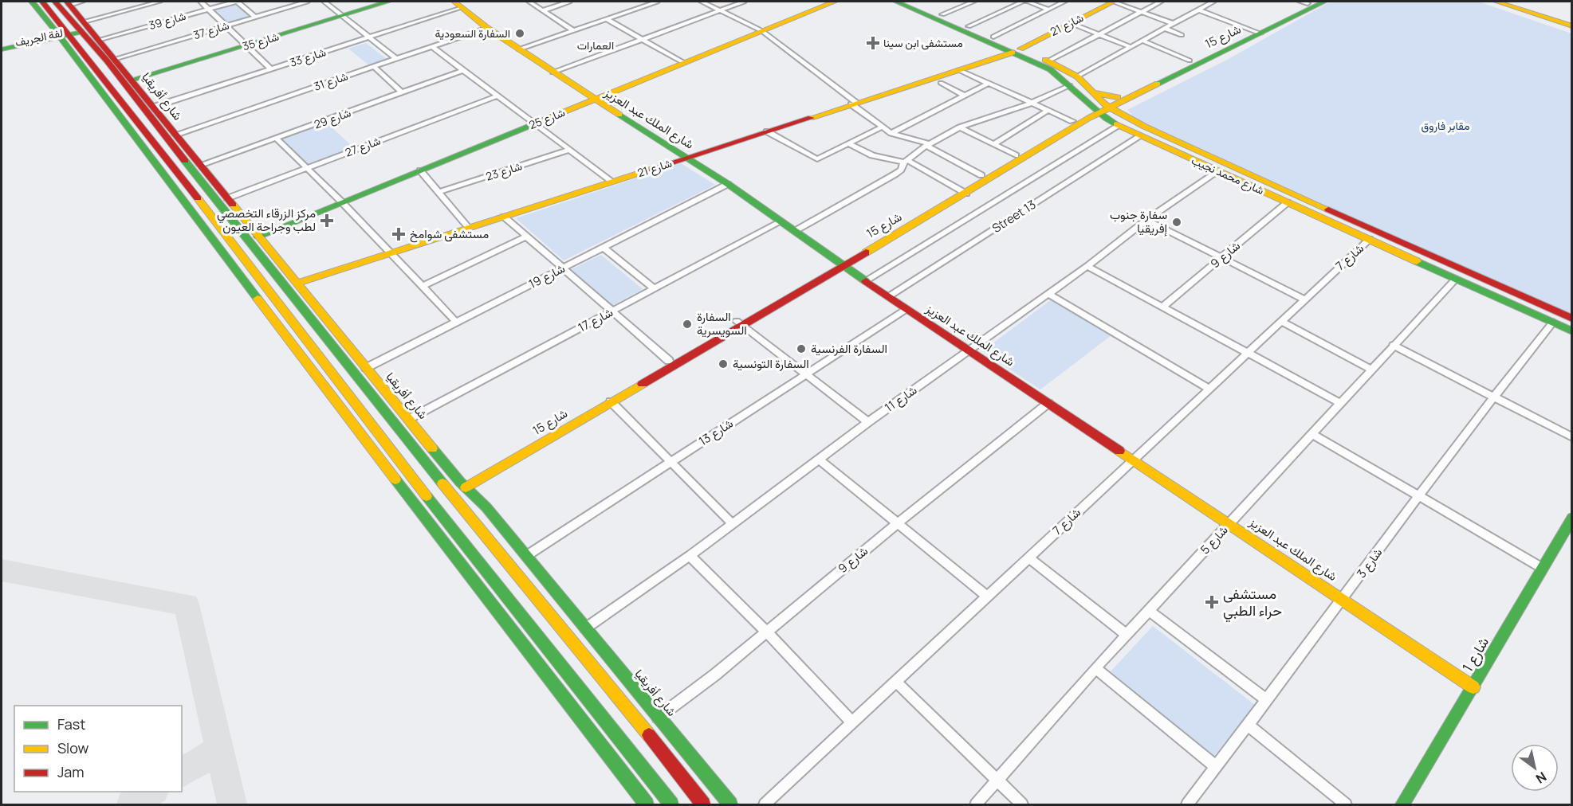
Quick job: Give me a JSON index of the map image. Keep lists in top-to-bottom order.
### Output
{
  "streets": {
    "main road": [
      "شارع 21",
      "شارع 15",
      "لفة الجريف",
      "شارع 35",
      "شارع أفريقيا",
      "شارع 25",
      "شارع الملك عبد العزيز",
      "شارع محمد نجيب",
      "شارع 1"
    ],
    "street": [
      "شارع 39",
      "شارع 37",
      "شارع 33",
      "شارع 31",
      "شارع 29",
      "شارع 27",
      "شارع 23",
      "Street 13",
      "شارع 9",
      "شارع 7",
      "شارع 19",
      "شارع 17",
      "شارع 11",
      "شارع 13",
      "شارع 5",
      "شارع 3"
    ]
  },
  "crossings": [
    ["شارع 39", "شارع أفريقيا"],
    ["شارع 21", "شارع أفريقيا"],
    ["شارع 21", "شارع الملك عبد العزيز"],
    ["شارع 21", "شارع محمد نجيب"],
    ["شارع 37", "شارع أفريقيا"],
    ["شارع 15", "شارع أفريقيا"],
    ["شارع 15", "شارع الملك عبد العزيز"],
    ["شارع 15", "شارع محمد نجيب"],
    ["لفة الجريف", "شارع أفريقيا"],
    ["شارع 35", "شارع أفريقيا"],
    ["شارع 33", "شارع أفريقيا"],
    ["شارع 33", "شارع الملك عبد العزيز"],
    ["شارع 31", "شارع أفريقيا"],
    ["شارع 31", "شارع الملك عبد العزيز"],
    ["شارع أفريقيا", "شارع 29"],
    ["شارع أفريقيا", "شارع 25"],
    ["شارع أفريقيا", "شارع 27"],
    ["شارع أفريقيا", "شارع 9"],
    ["شارع أفريقيا", "شارع 19"],
    ["شارع أفريقيا", "شارع 17"],
    ["شارع أفريقيا", "شارع 11"],
    ["شارع أفريقيا", "شارع 13"],
    ["شارع 25", "شارع الملك عبد العزيز"],
    ["شارع الملك عبد العزيز", "Street 13"],
    ["شارع الملك عبد العزيز", "شارع 9"],
    ["شارع الملك عبد العزيز", "شارع 7"],
    ["شارع الملك عبد العزيز", "شارع 19"],
    ["شارع الملك عبد العزيز", "شارع 17"],
    ["شارع الملك عبد العزيز", "شارع 11"],
    ["شارع الملك عبد العزيز", "شارع 13"],
    ["شارع الملك عبد العزيز", "شارع 5"],
    ["شارع الملك عبد العزيز", "شارع 3"],
    ["شارع الملك عبد العزيز", "شارع 1"],
    ["شارع محمد نجيب", "Street 13"],
    ["شارع محمد نجيب", "شارع 9"],
    ["شارع محمد نجيب", "شارع 7"],
    ["شارع محمد نجيب", "شارع 11"],
    ["شارع محمد نجيب", "شارع 5"],
    ["شارع محمد نجيب", "شارع 3"]
  ],
  "districts": ["العمارات"],
  "parks": ["مقابر فاروق"],
  "places": {
    "other": [
      "السفارة السعودية",
      "سفارة جنوب إفريقيا",
      "السفارة السويسرية",
      "السفارة الفرنسية",
      "السفارة التونسية"
    ],
    "health": [
      "مستشفى ابن سينا",
      "مركز الزرقاء التخصصي لطب وجراحة العيون",
      "مستشفى شوامخ",
      "مستشفى حراء الطبي"
    ]
  },
  "legend": ["Fast", "Slow", "Jam"],
  "north": "bottom right"
}
